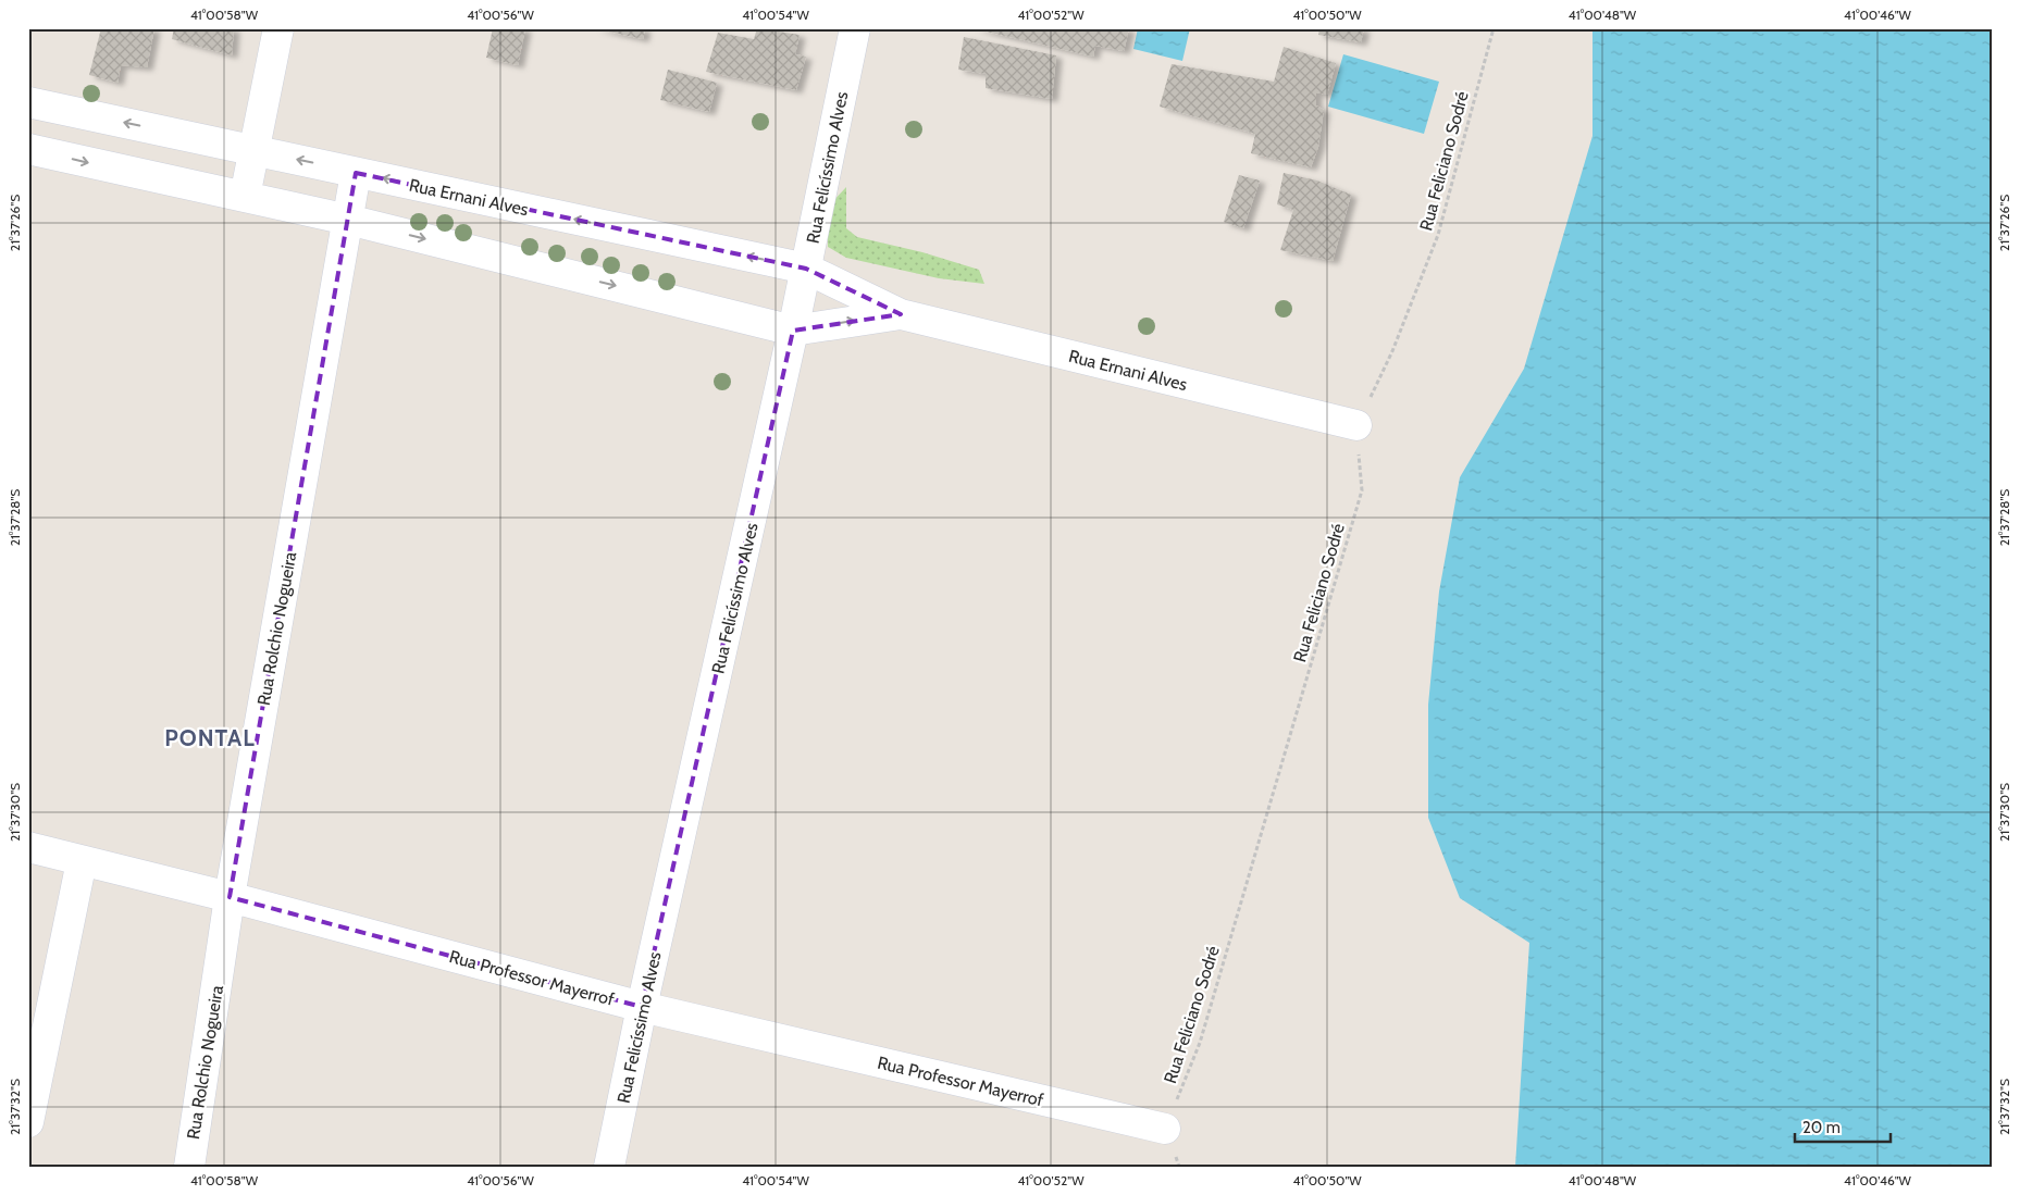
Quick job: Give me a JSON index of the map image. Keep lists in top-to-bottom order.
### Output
{
  "streets": {
    "street": [
      "Rua Felicíssimo Alves",
      "Rua Ernani Alves",
      "Rua Rolchio Nogueira",
      "Rua Professor Mayerrof"
    ],
    "path": ["Rua Feliciano Sodré"]
  },
  "crossings": [
    ["Rua Feliciano Sodré", "Rua Ernani Alves"],
    ["Rua Feliciano Sodré", "Rua Professor Mayerrof"],
    ["Rua Felicíssimo Alves", "Rua Ernani Alves"],
    ["Rua Felicíssimo Alves", "Rua Professor Mayerrof"],
    ["Rua Ernani Alves", "Rua Rolchio Nogueira"],
    ["Rua Rolchio Nogueira", "Rua Professor Mayerrof"]
  ],
  "districts": ["PONTAL"],
  "scale_bar": "20 m",
  "coordinates": [
    "41°00'58\"W",
    "41°00'56\"W",
    "41°00'54\"W",
    "41°00'52\"W",
    "41°00'50\"W",
    "41°00'48\"W",
    "41°00'46\"W",
    "21°37'26\"S",
    "21°37'28\"S",
    "21°37'30\"S",
    "21°37'32\"S"
  ]
}
